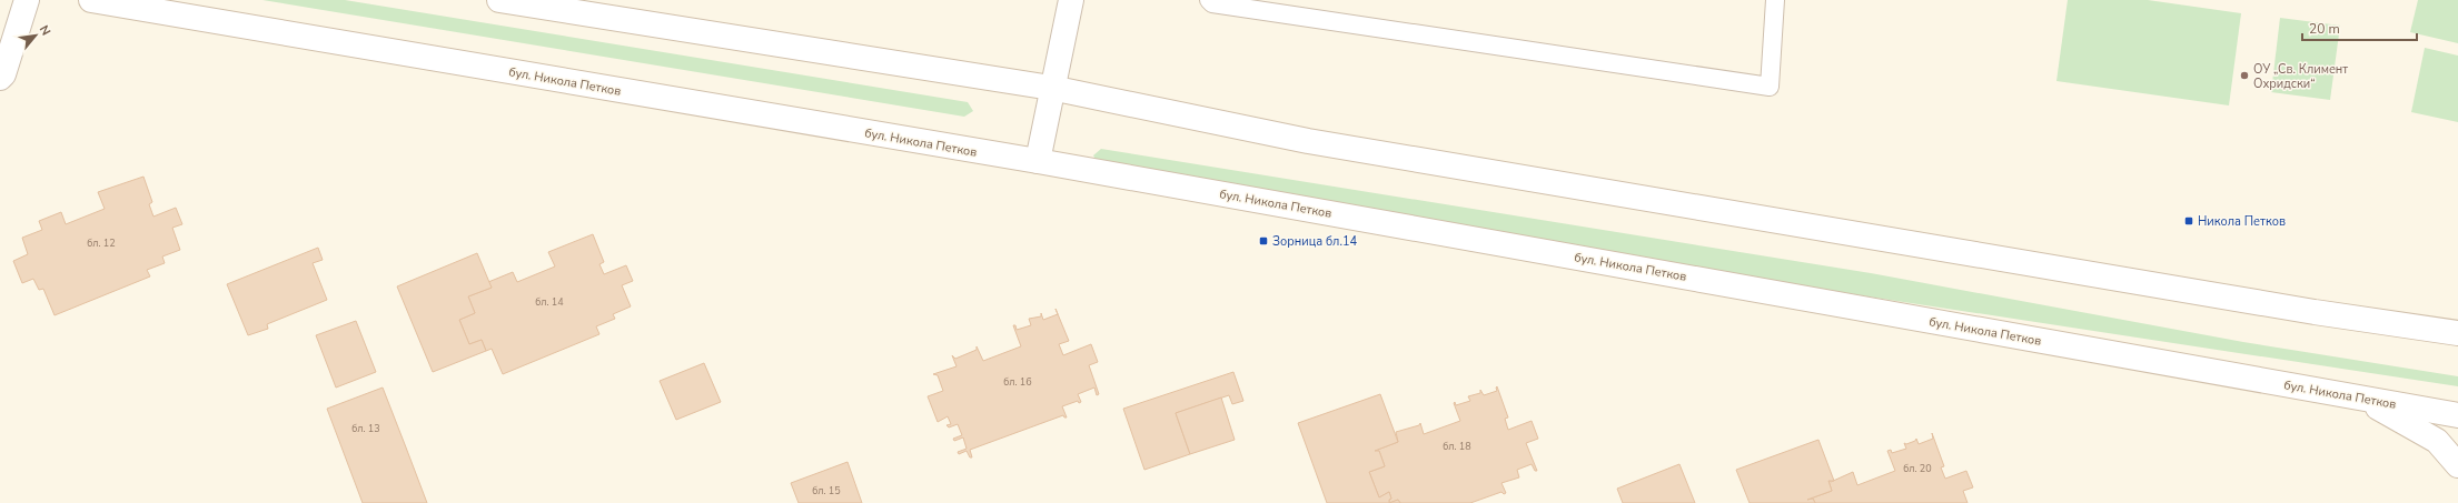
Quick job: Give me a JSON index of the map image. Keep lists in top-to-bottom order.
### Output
{
  "streets": {
    "main road": ["бул. Никола Петков"]
  },
  "places": {
    "other": ["ОУ „Св. Климент Охридски“"],
    "transit": ["Никола Петков", "Зорница бл.14"]
  },
  "house_numbers": [
    "бл. 12",
    "бл. 14",
    "бл. 16",
    "бл. 13",
    "бл. 18",
    "бл. 20",
    "бл. 15"
  ],
  "scale_bar": "20 m",
  "north": "top right"
}
